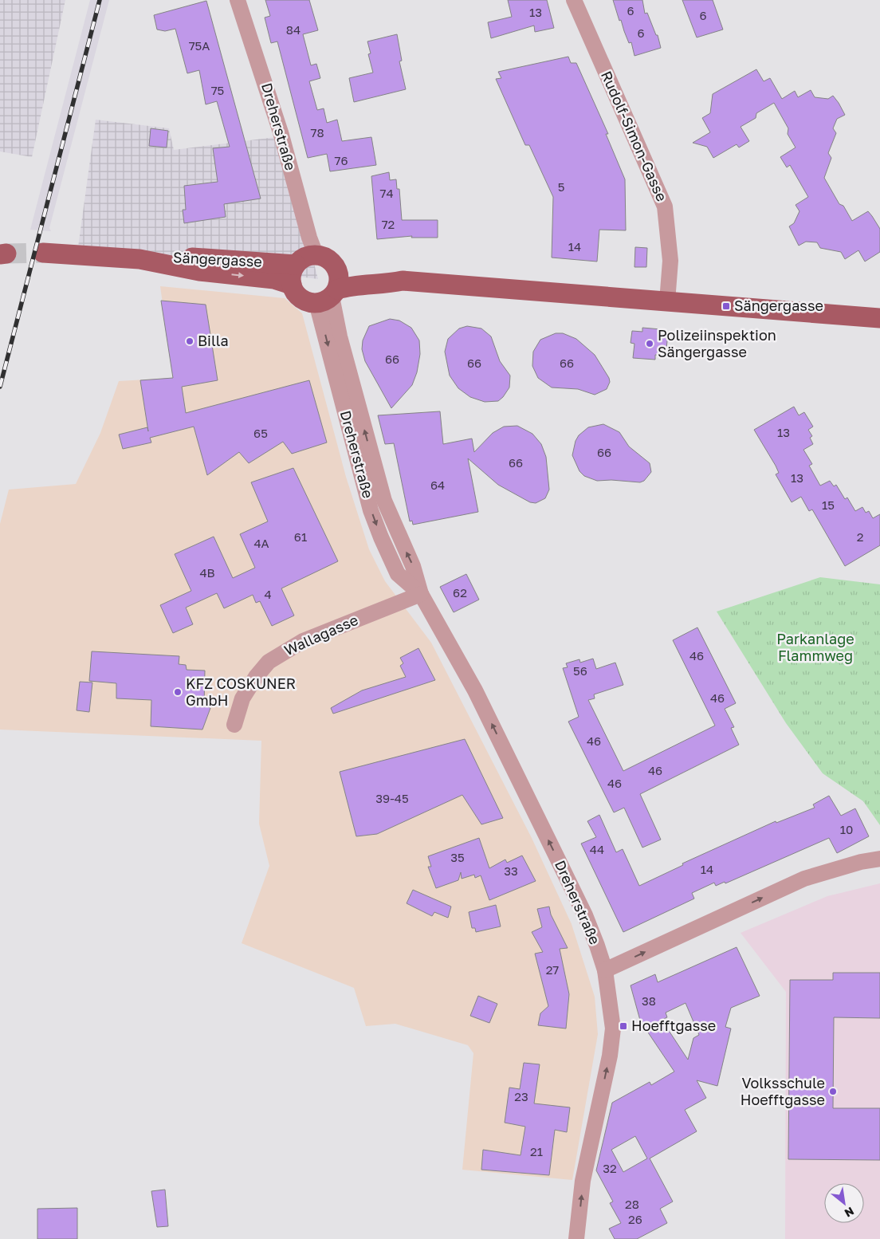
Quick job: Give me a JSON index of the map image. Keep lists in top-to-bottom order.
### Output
{
  "streets": {
    "main road": ["Sängergasse"],
    "street": ["Dreherstraße", "Rudolf-Simon-Gasse", "Wallagasse"]
  },
  "crossings": [
    ["Dreherstraße", "Sängergasse"],
    ["Dreherstraße", "Wallagasse"]
  ],
  "one_way": ["Dreherstraße"],
  "parks": ["Parkanlage Flammweg"],
  "places": {
    "transit": ["Sängergasse", "Hoefftgasse"],
    "other": [
      "Billa",
      "Polizeiinspektion Sängergasse",
      "KFZ COSKUNER GmbH",
      "Volksschule Hoefftgasse"
    ]
  },
  "house_numbers": [
    "6",
    "13",
    "6",
    "84",
    "6",
    "75A",
    "75",
    "78",
    "76",
    "5",
    "74",
    "72",
    "14",
    "66",
    "66",
    "66",
    "13",
    "65",
    "66",
    "66",
    "13",
    "64",
    "15",
    "61",
    "2",
    "4A",
    "4B",
    "62",
    "4",
    "46",
    "56",
    "46",
    "46",
    "46",
    "46",
    "39-45",
    "10",
    "44",
    "35",
    "14",
    "33",
    "27",
    "38",
    "23",
    "21",
    "32",
    "28",
    "26"
  ],
  "north": "bottom right"
}
